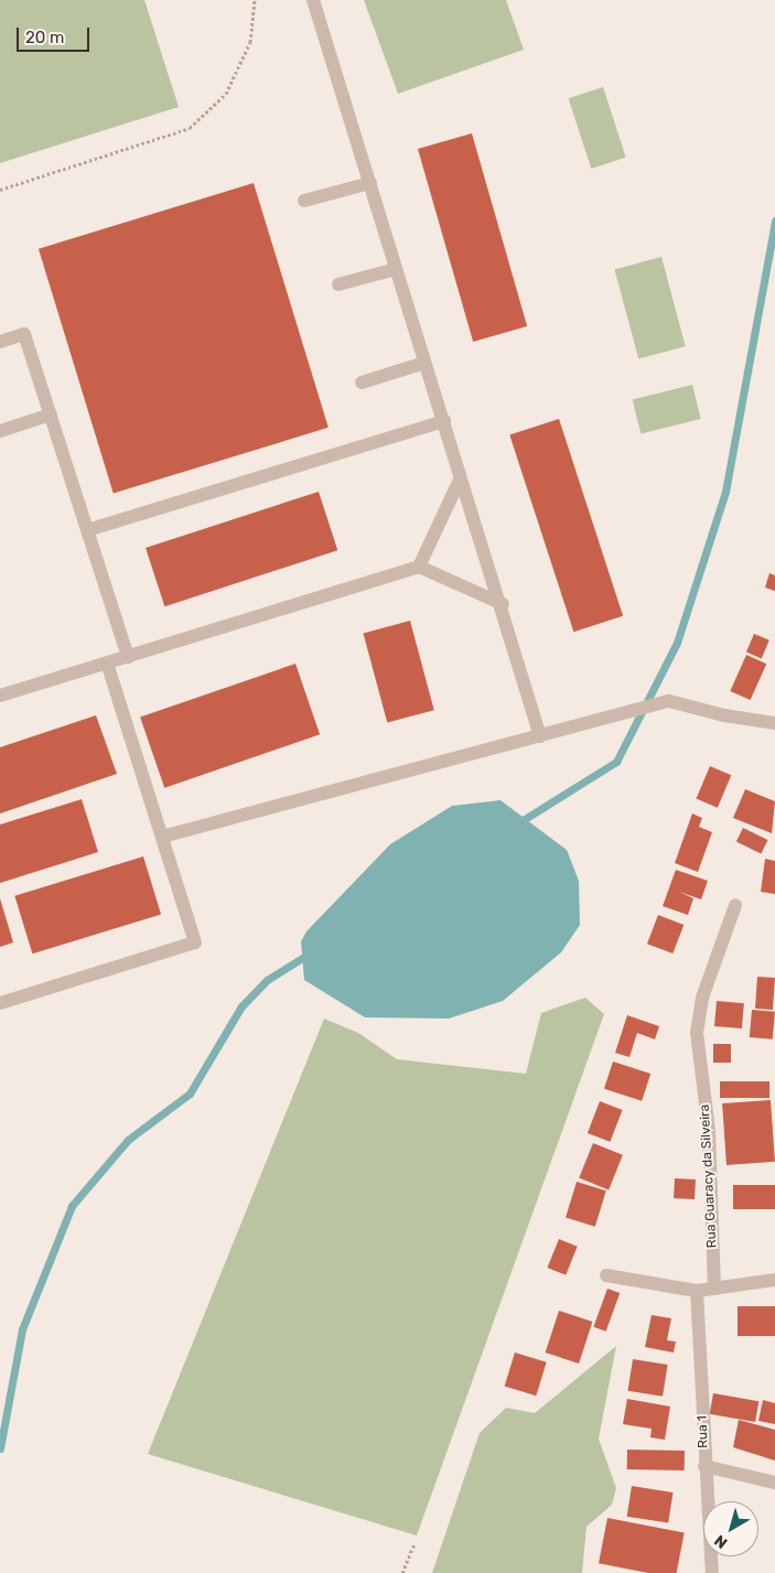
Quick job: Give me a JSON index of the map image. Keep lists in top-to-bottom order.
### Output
{
  "streets": {
    "street": ["Rua Guaracy da Silveira", "Rua 1"]
  },
  "scale_bar": "20 m",
  "north": "bottom left"
}
